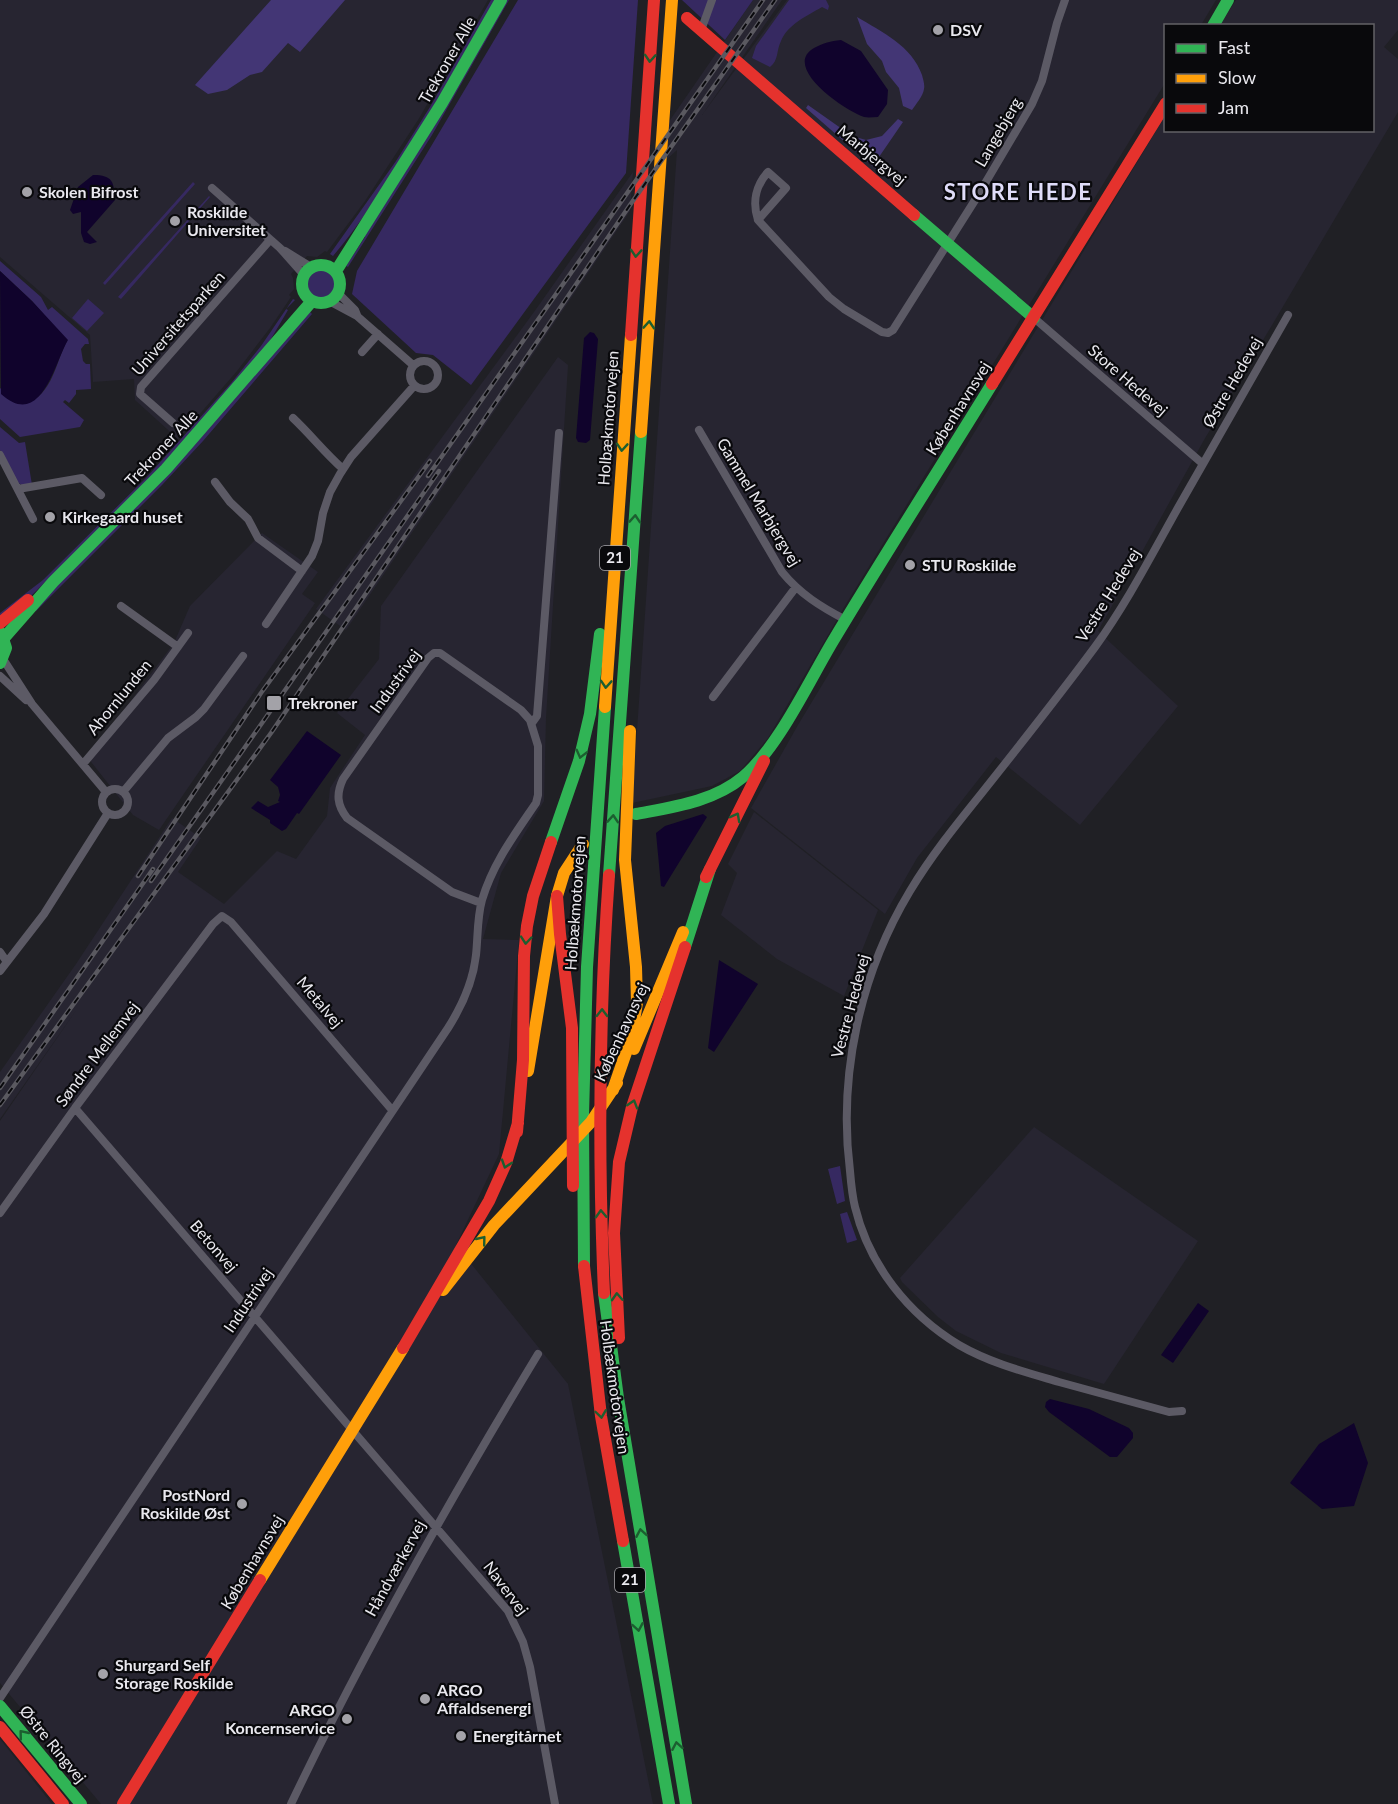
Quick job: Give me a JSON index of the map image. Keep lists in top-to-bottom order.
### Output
{
  "streets": {
    "main road": [
      "Trekroner Alle",
      "Marbjergvej",
      "Københavnsvej",
      "Holbækmotorvejen",
      "21",
      "Østre Ringvej"
    ],
    "street": [
      "Langebjerg",
      "Universitetsparken",
      "Store Hedevej",
      "Østre Hedevej",
      "Gammel Marbjergvej",
      "Vestre Hedevej",
      "Industrivej",
      "Ahornlunden",
      "Metalvej",
      "Søndre Mellemvej",
      "Betonvej",
      "Håndværkervej",
      "Navervej"
    ]
  },
  "crossings": [
    ["Langebjerg", "Marbjergvej"],
    ["Marbjergvej", "Store Hedevej"],
    ["Marbjergvej", "Københavnsvej"],
    ["Store Hedevej", "Østre Hedevej"],
    ["Store Hedevej", "Københavnsvej"],
    ["Store Hedevej", "Vestre Hedevej"],
    ["Østre Hedevej", "Vestre Hedevej"],
    ["Københavnsvej", "Gammel Marbjergvej"],
    ["Københavnsvej", "Betonvej"],
    ["Københavnsvej", "Navervej"],
    ["Industrivej", "Metalvej"],
    ["Industrivej", "Betonvej"],
    ["Metalvej", "Søndre Mellemvej"],
    ["Søndre Mellemvej", "Betonvej"],
    ["Betonvej", "Navervej"],
    ["Håndværkervej", "Navervej"]
  ],
  "districts": ["STORE HEDE"],
  "places": {
    "other": [
      "DSV",
      "Skolen Bifrost",
      "Roskilde Universitet",
      "Kirkegaard huset",
      "STU Roskilde",
      "PostNord Roskilde Øst",
      "Shurgard Self Storage Roskilde",
      "ARGO Affaldsenergi",
      "ARGO Koncernservice",
      "Energitårnet"
    ],
    "transit": ["Trekroner"]
  },
  "legend": ["Fast", "Slow", "Jam"]
}
